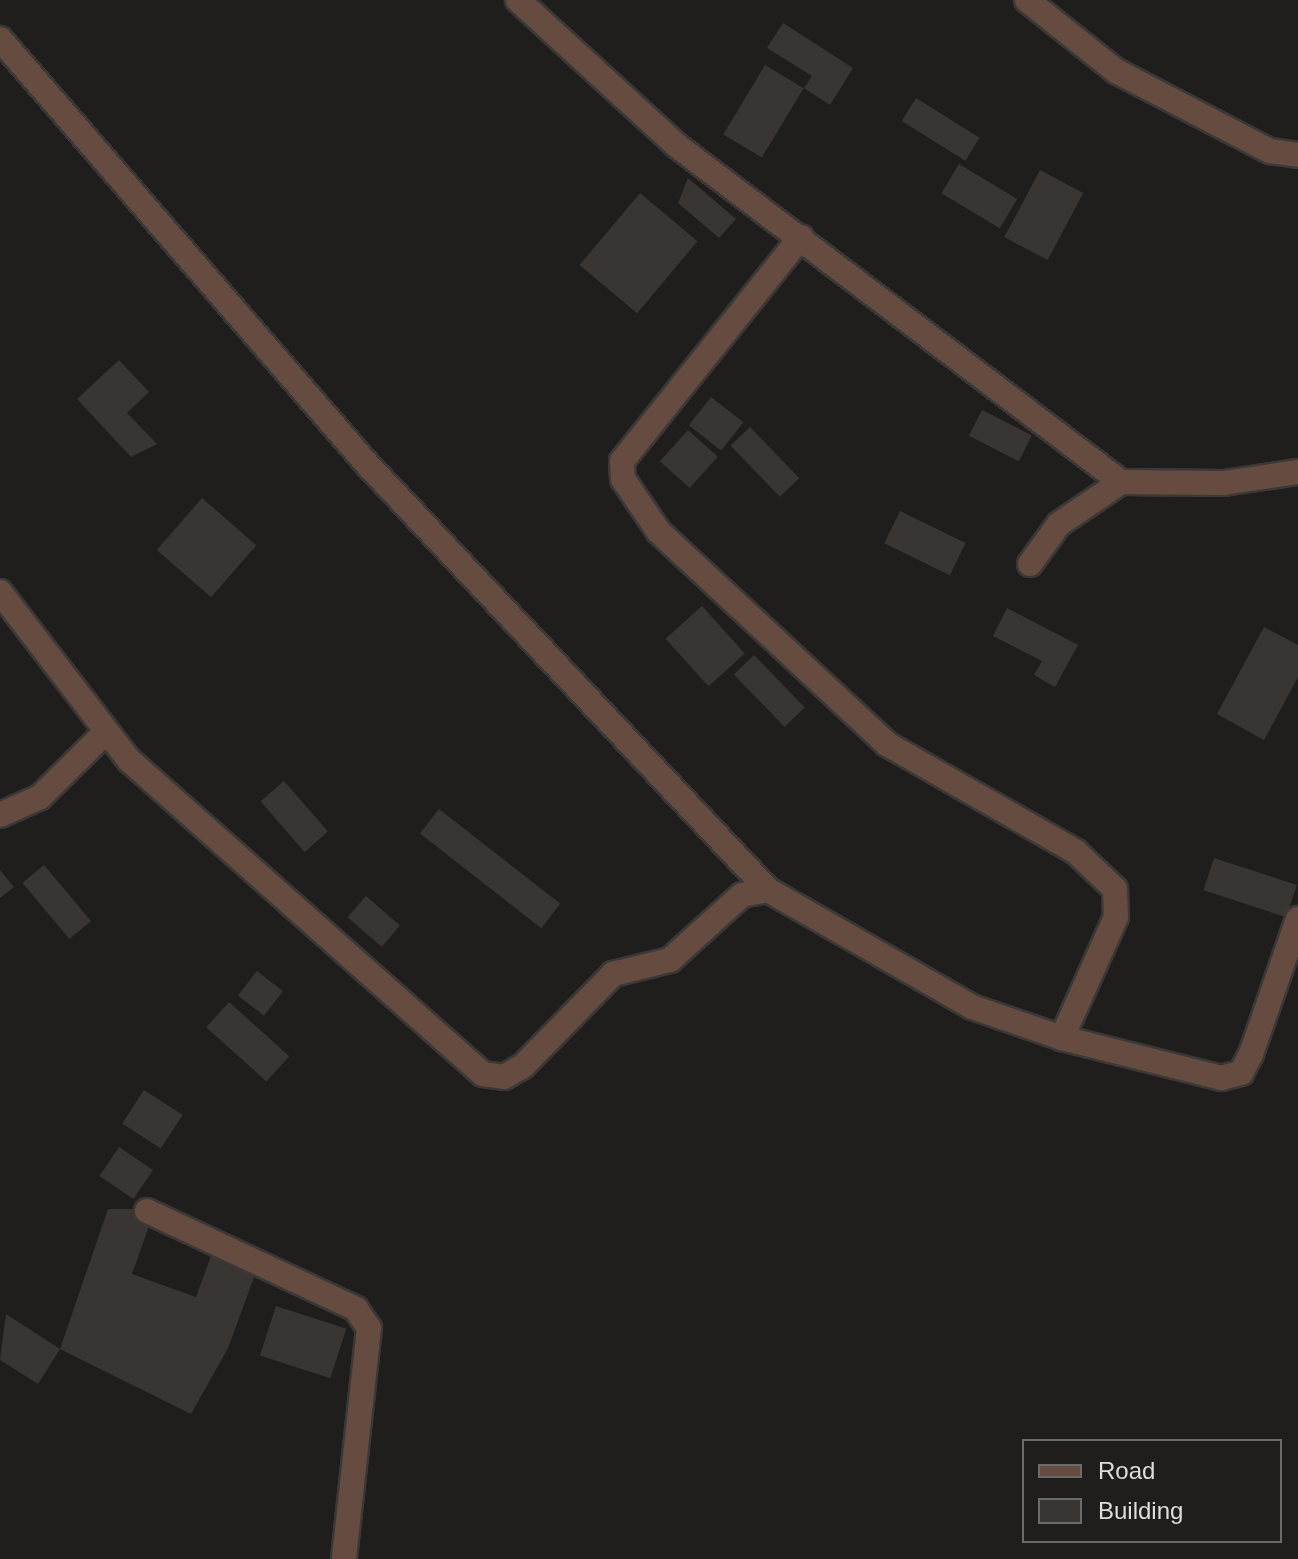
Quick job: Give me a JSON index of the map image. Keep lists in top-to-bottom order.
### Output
{
  "legend": ["Road", "Building"]
}
